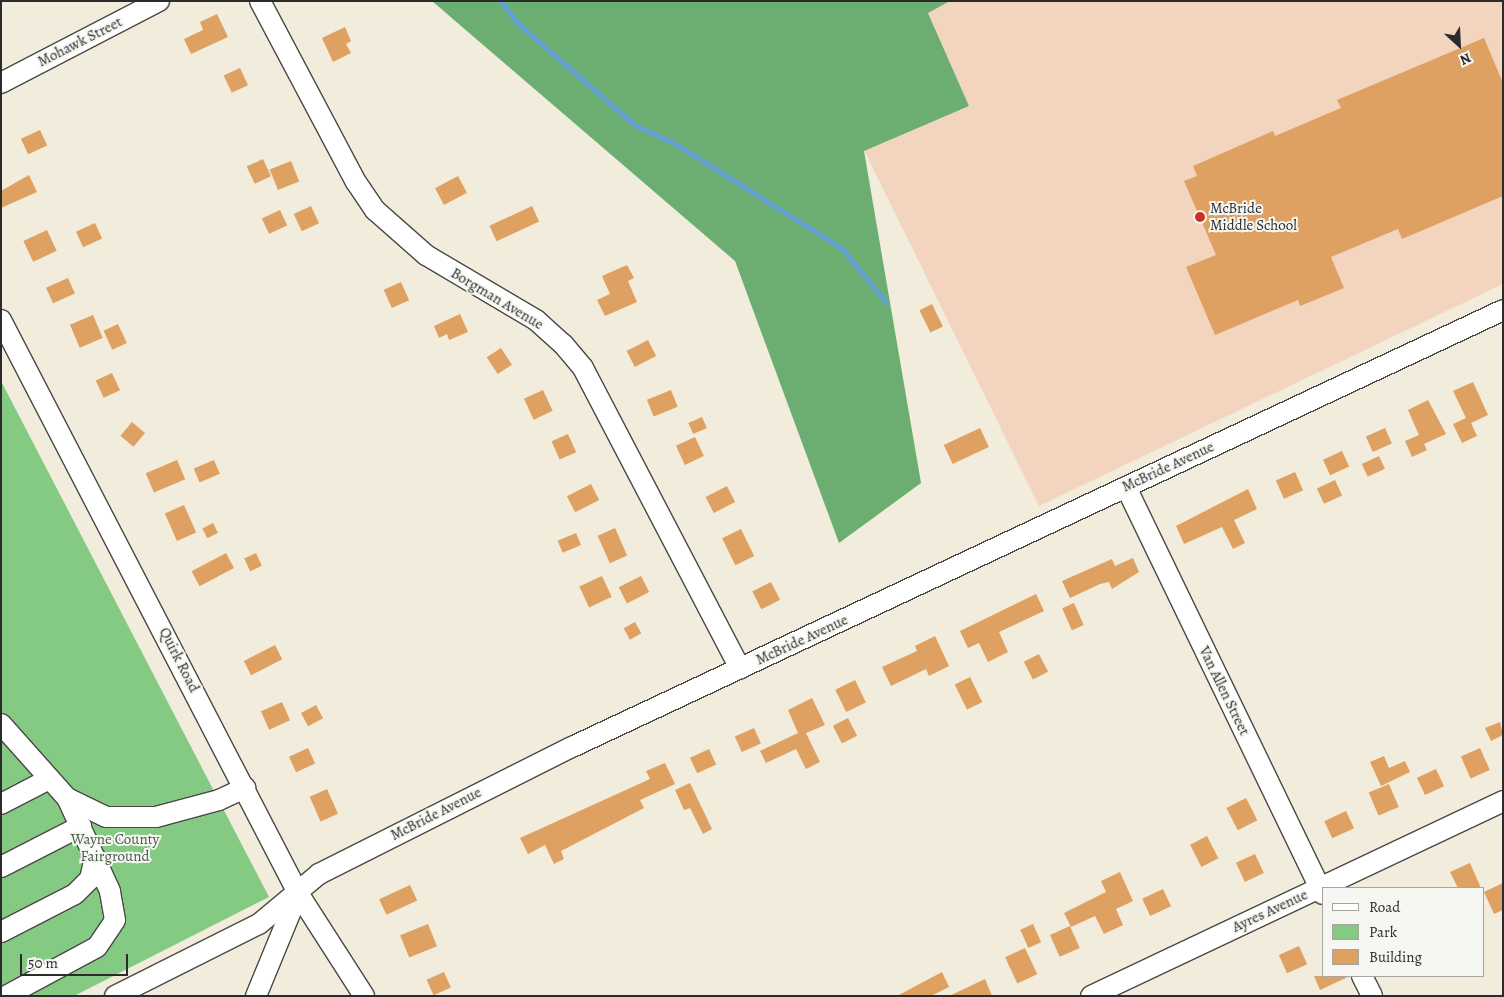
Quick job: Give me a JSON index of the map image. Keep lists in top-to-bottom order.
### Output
{
  "streets": {
    "street": [
      "Mohawk Street",
      "Borgman Avenue",
      "McBride Avenue",
      "Quirk Road",
      "Van Allen Street",
      "Ayres Avenue"
    ]
  },
  "crossings": [
    ["Borgman Avenue", "McBride Avenue"],
    ["McBride Avenue", "Quirk Road"],
    ["McBride Avenue", "Van Allen Street"],
    ["Van Allen Street", "Ayres Avenue"]
  ],
  "parks": ["Wayne County Fairground"],
  "places": ["McBride Middle School"],
  "legend": ["Road", "Park", "Building"],
  "scale_bar": "50 m",
  "north": "bottom right"
}
